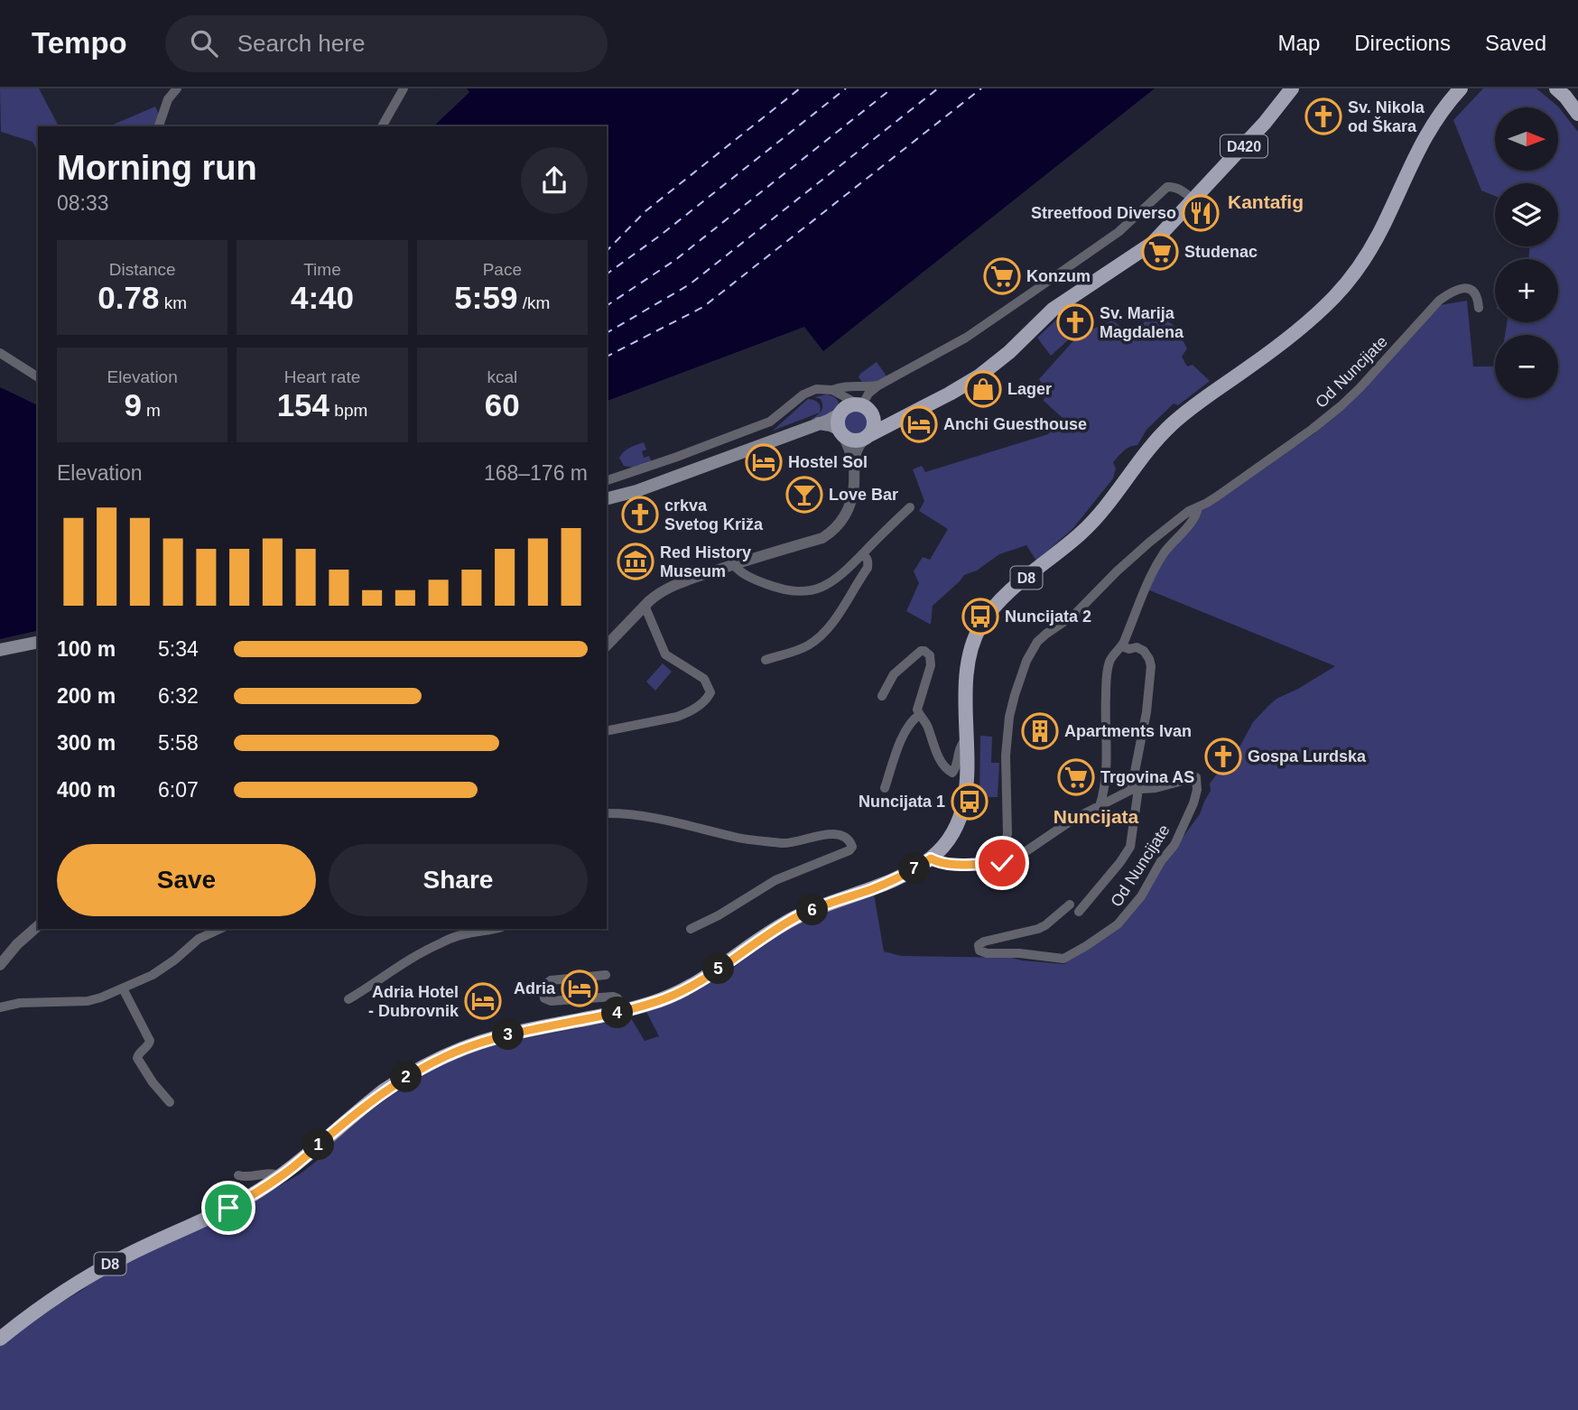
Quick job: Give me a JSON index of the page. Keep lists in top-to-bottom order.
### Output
{
  "streets": {
    "main road": ["D420", "D8"],
    "street": ["Od Nuncijate"]
  },
  "crossings": [
    ["Od Nuncijate", "D8"]
  ],
  "districts": ["Kantafig", "Nuncijata"],
  "places": {
    "church": [
      "Sv. Nikola od Škara",
      "Sv. Marija Magdalena",
      "crkva Svetog Križa",
      "Gospa Lurdska"
    ],
    "restaurant": ["Streetfood Diverso"],
    "supermarket": ["Studenac", "Konzum", "Trgovina AS"],
    "shop": ["Lager"],
    "hotel": [
      "Anchi Guesthouse",
      "Hostel Sol",
      "Adria",
      "Adria Hotel - Dubrovnik"
    ],
    "bar": ["Love Bar"],
    "museum": ["Red History Museum"],
    "bus stop": ["Nuncijata 2", "Nuncijata 1"],
    "building": ["Apartments Ivan"]
  },
  "north": "right",
  "page": {
    "header": "Tempo",
    "search": "Search here",
    "nav": ["Map", "Directions", "Saved"],
    "map_buttons": ["+", "−"],
    "heading": ["Morning run", "08:33"],
    "stats": [
      ["Distance", "0.78 km"],
      ["Time", "4:40"],
      ["Pace", "5:59 /km"],
      ["Elevation", "9 m"],
      ["Heart rate", "154 bpm"],
      ["kcal", "60"]
    ],
    "chart": ["Elevation", "168–176 m"],
    "list": [
      {
        "name": "100 m",
        "note": "5:34"
      },
      {
        "name": "200 m",
        "note": "6:32"
      },
      {
        "name": "300 m",
        "note": "5:58"
      },
      {
        "name": "400 m",
        "note": "6:07"
      }
    ],
    "buttons": ["Save", "Share"],
    "pins": [
      "7",
      "6",
      "5",
      "4",
      "3",
      "2",
      "1"
    ]
  }
}
